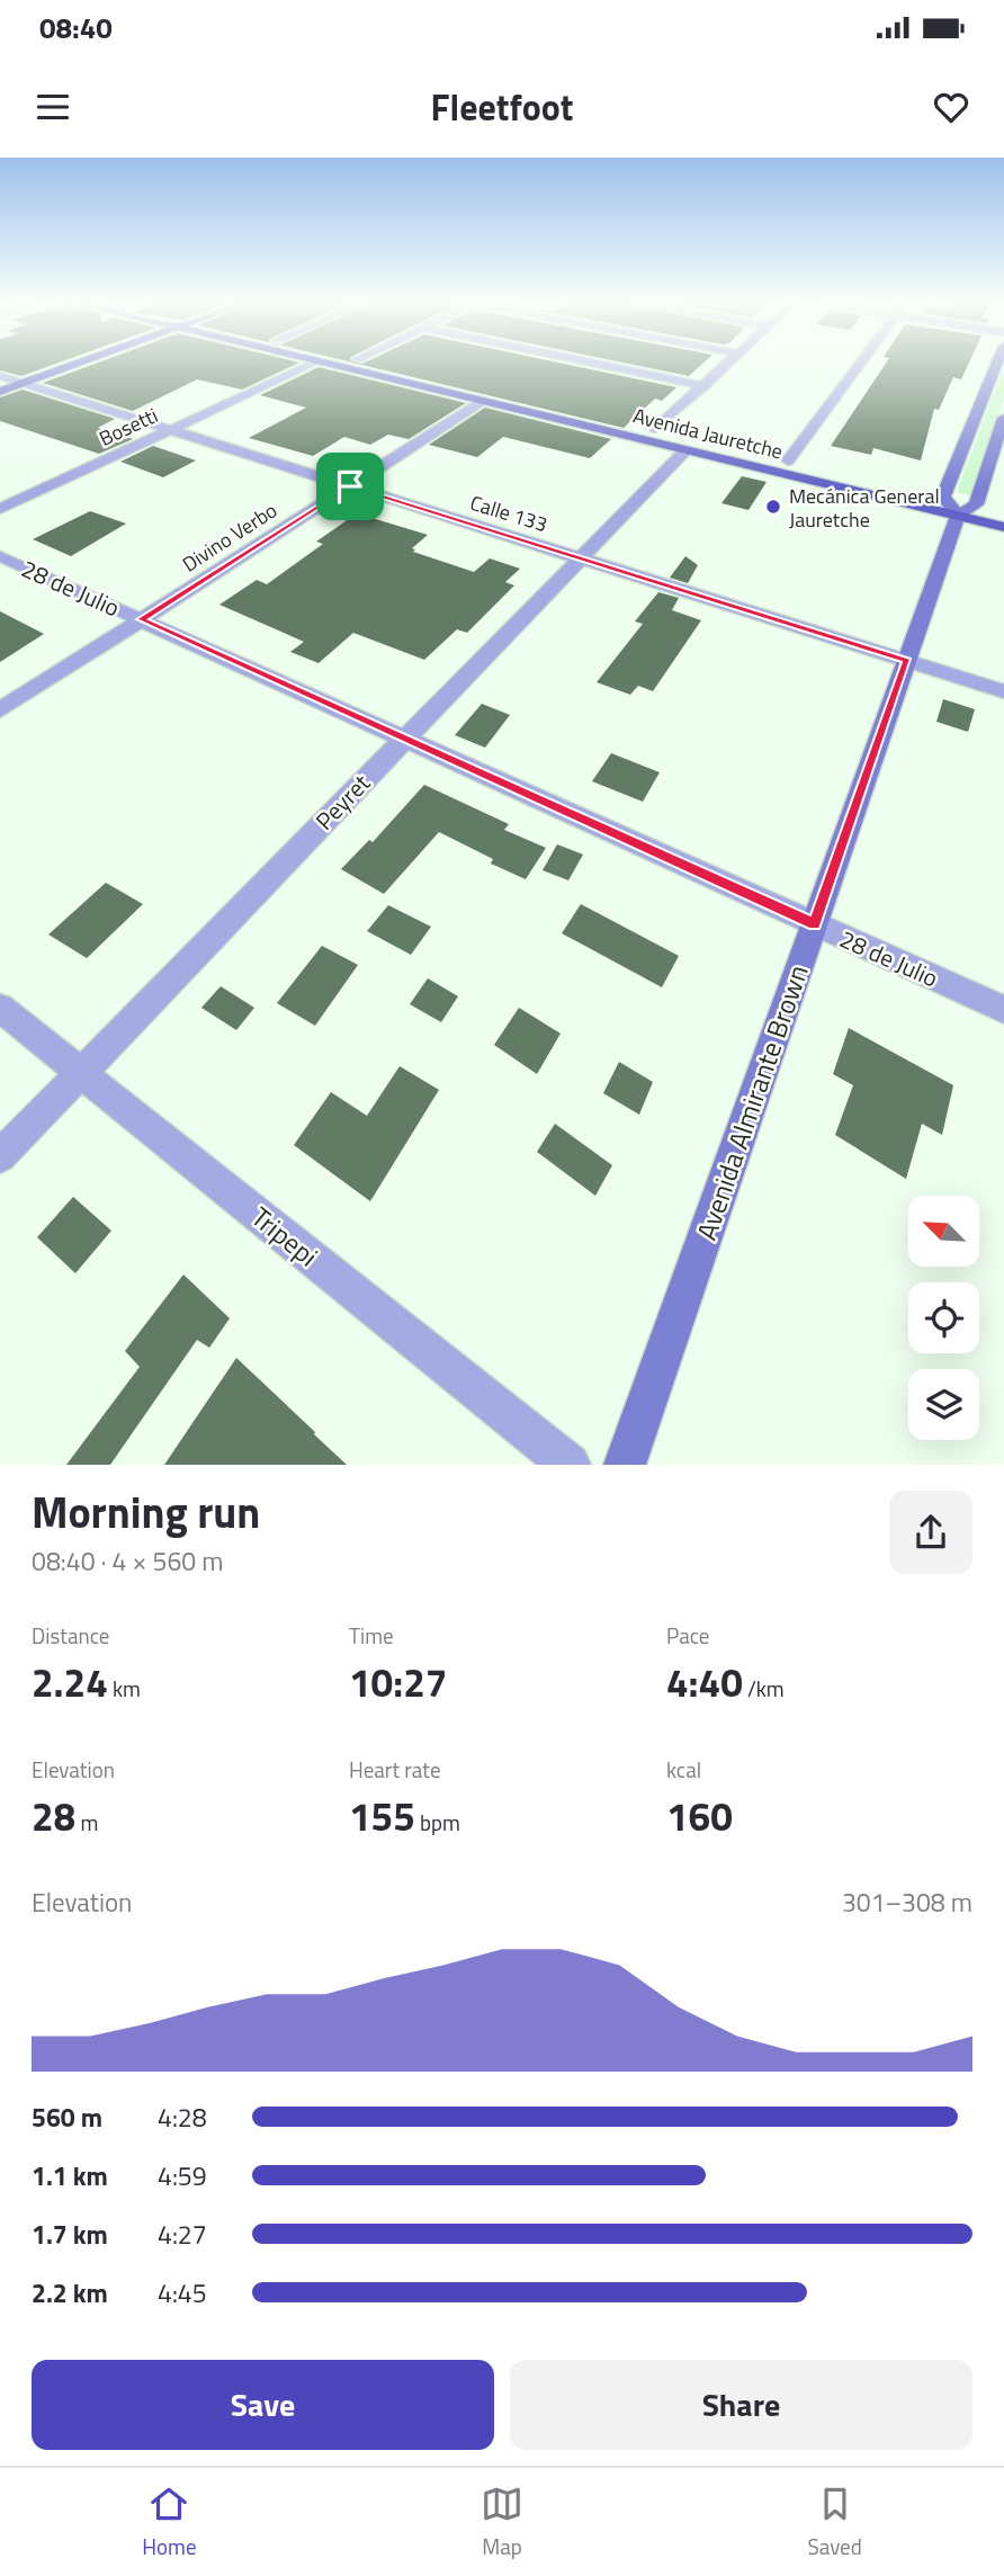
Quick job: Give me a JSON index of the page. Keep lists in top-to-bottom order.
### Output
{
  "streets": {
    "main road": ["Avenida Jauretche", "Avenida Almirante Brown"],
    "street": [
      "Bosetti",
      "Calle 133",
      "Divino Verbo",
      "28 de Julio",
      "Peyret",
      "Tripepi"
    ]
  },
  "crossings": [
    ["Bosetti", "Calle 133"],
    ["Avenida Jauretche", "Divino Verbo"],
    ["Avenida Jauretche", "Peyret"],
    ["Avenida Jauretche", "Avenida Almirante Brown"],
    ["Calle 133", "Divino Verbo"],
    ["Calle 133", "Peyret"],
    ["Calle 133", "Avenida Almirante Brown"],
    ["Divino Verbo", "28 de Julio"],
    ["28 de Julio", "Peyret"],
    ["28 de Julio", "Avenida Almirante Brown"],
    ["Peyret", "Tripepi"]
  ],
  "places": ["Mecánica General Jauretche"],
  "north": "top left",
  "page": {
    "status": "08:40",
    "header": "Fleetfoot",
    "heading": ["Morning run", "08:40 · 4 × 560 m"],
    "stats": [
      ["Distance", "2.24 km"],
      ["Time", "10:27"],
      ["Pace", "4:40 /km"],
      ["Elevation", "28 m"],
      ["Heart rate", "155 bpm"],
      ["kcal", "160"]
    ],
    "chart": ["Elevation", "301–308 m"],
    "list": [
      {
        "name": "560 m",
        "note": "4:28"
      },
      {
        "name": "1.1 km",
        "note": "4:59"
      },
      {
        "name": "1.7 km",
        "note": "4:27"
      },
      {
        "name": "2.2 km",
        "note": "4:45"
      }
    ],
    "buttons": ["Save", "Share"],
    "tabs": ["Home", "Map", "Saved"]
  }
}
